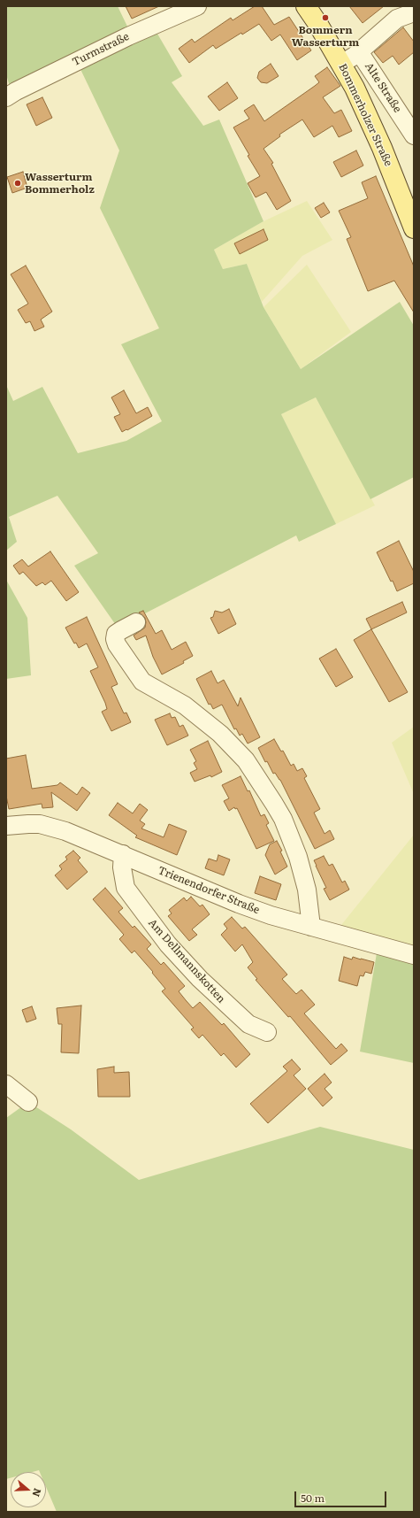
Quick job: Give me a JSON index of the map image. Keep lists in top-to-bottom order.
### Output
{
  "streets": {
    "main road": ["Bommerholzer Straße"],
    "street": [
      "Turmstraße",
      "Alte Straße",
      "Trienendorfer Straße",
      "Am Dellmannskotten"
    ]
  },
  "crossings": [
    ["Trienendorfer Straße", "Am Dellmannskotten"]
  ],
  "places": ["Bommern Wasserturm", "Wasserturm Bommerholz"],
  "scale_bar": "50 m",
  "north": "right"
}
